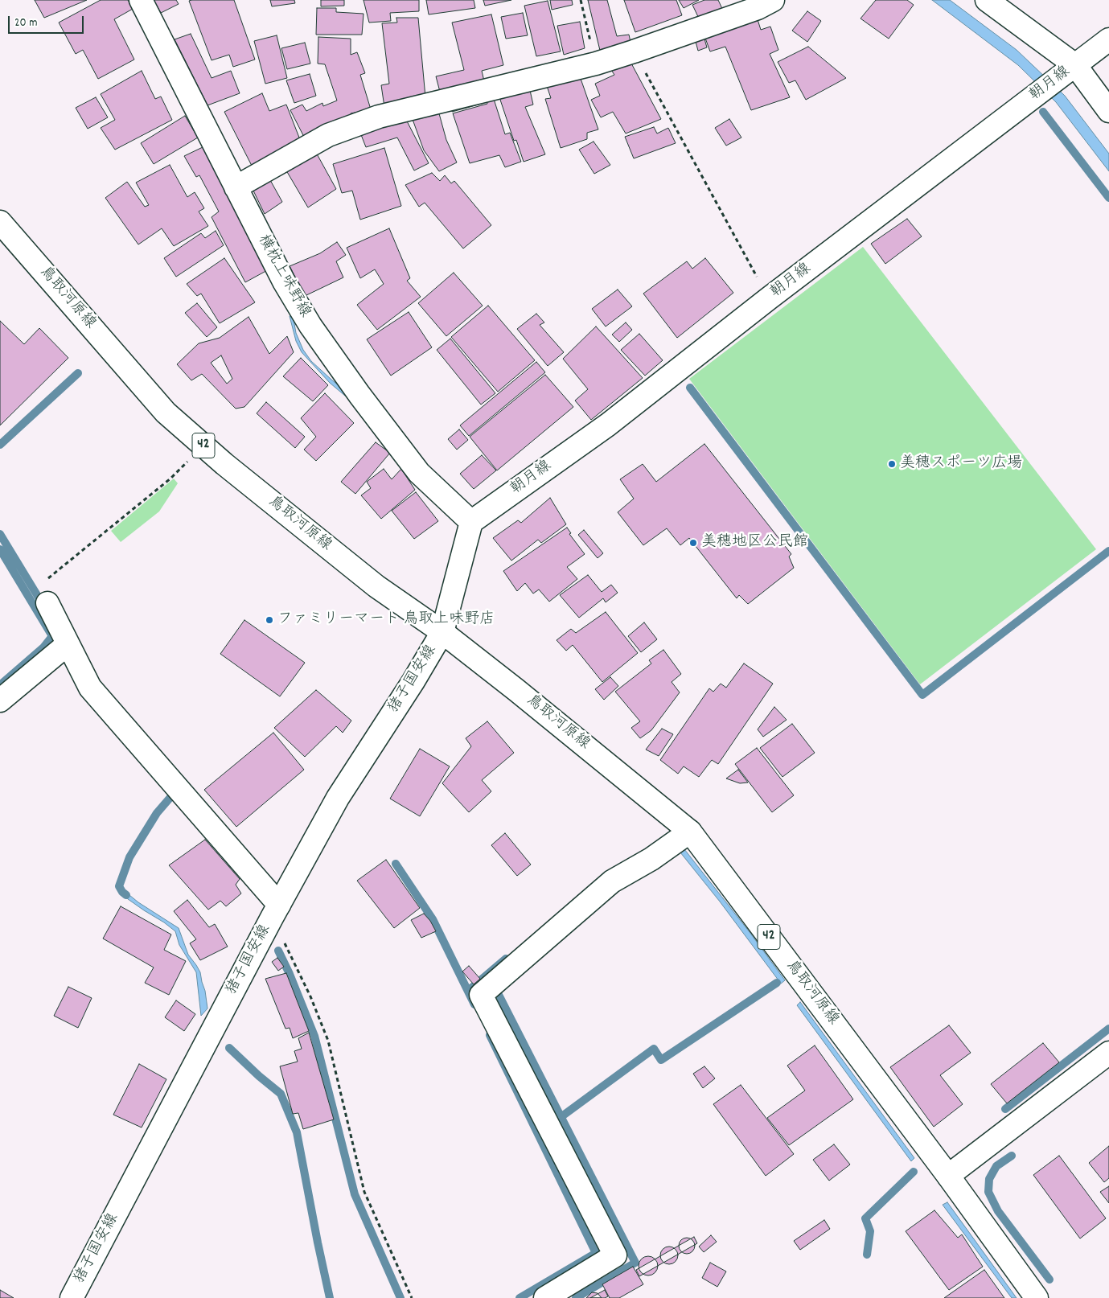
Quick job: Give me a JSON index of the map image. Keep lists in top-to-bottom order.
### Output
{
  "streets": {
    "street": [
      "朝月線",
      "横枕上味野線",
      "鳥取河原線",
      "42",
      "猪子国安線"
    ]
  },
  "crossings": [
    ["朝月線", "横枕上味野線"],
    ["朝月線", "猪子国安線"],
    ["横枕上味野線", "猪子国安線"],
    ["鳥取河原線", "猪子国安線"]
  ],
  "places": ["美穂スポーツ広場", "美穂地区公民館", "ファミリーマート 鳥取上味野店"],
  "scale_bar": "20 m"
}
